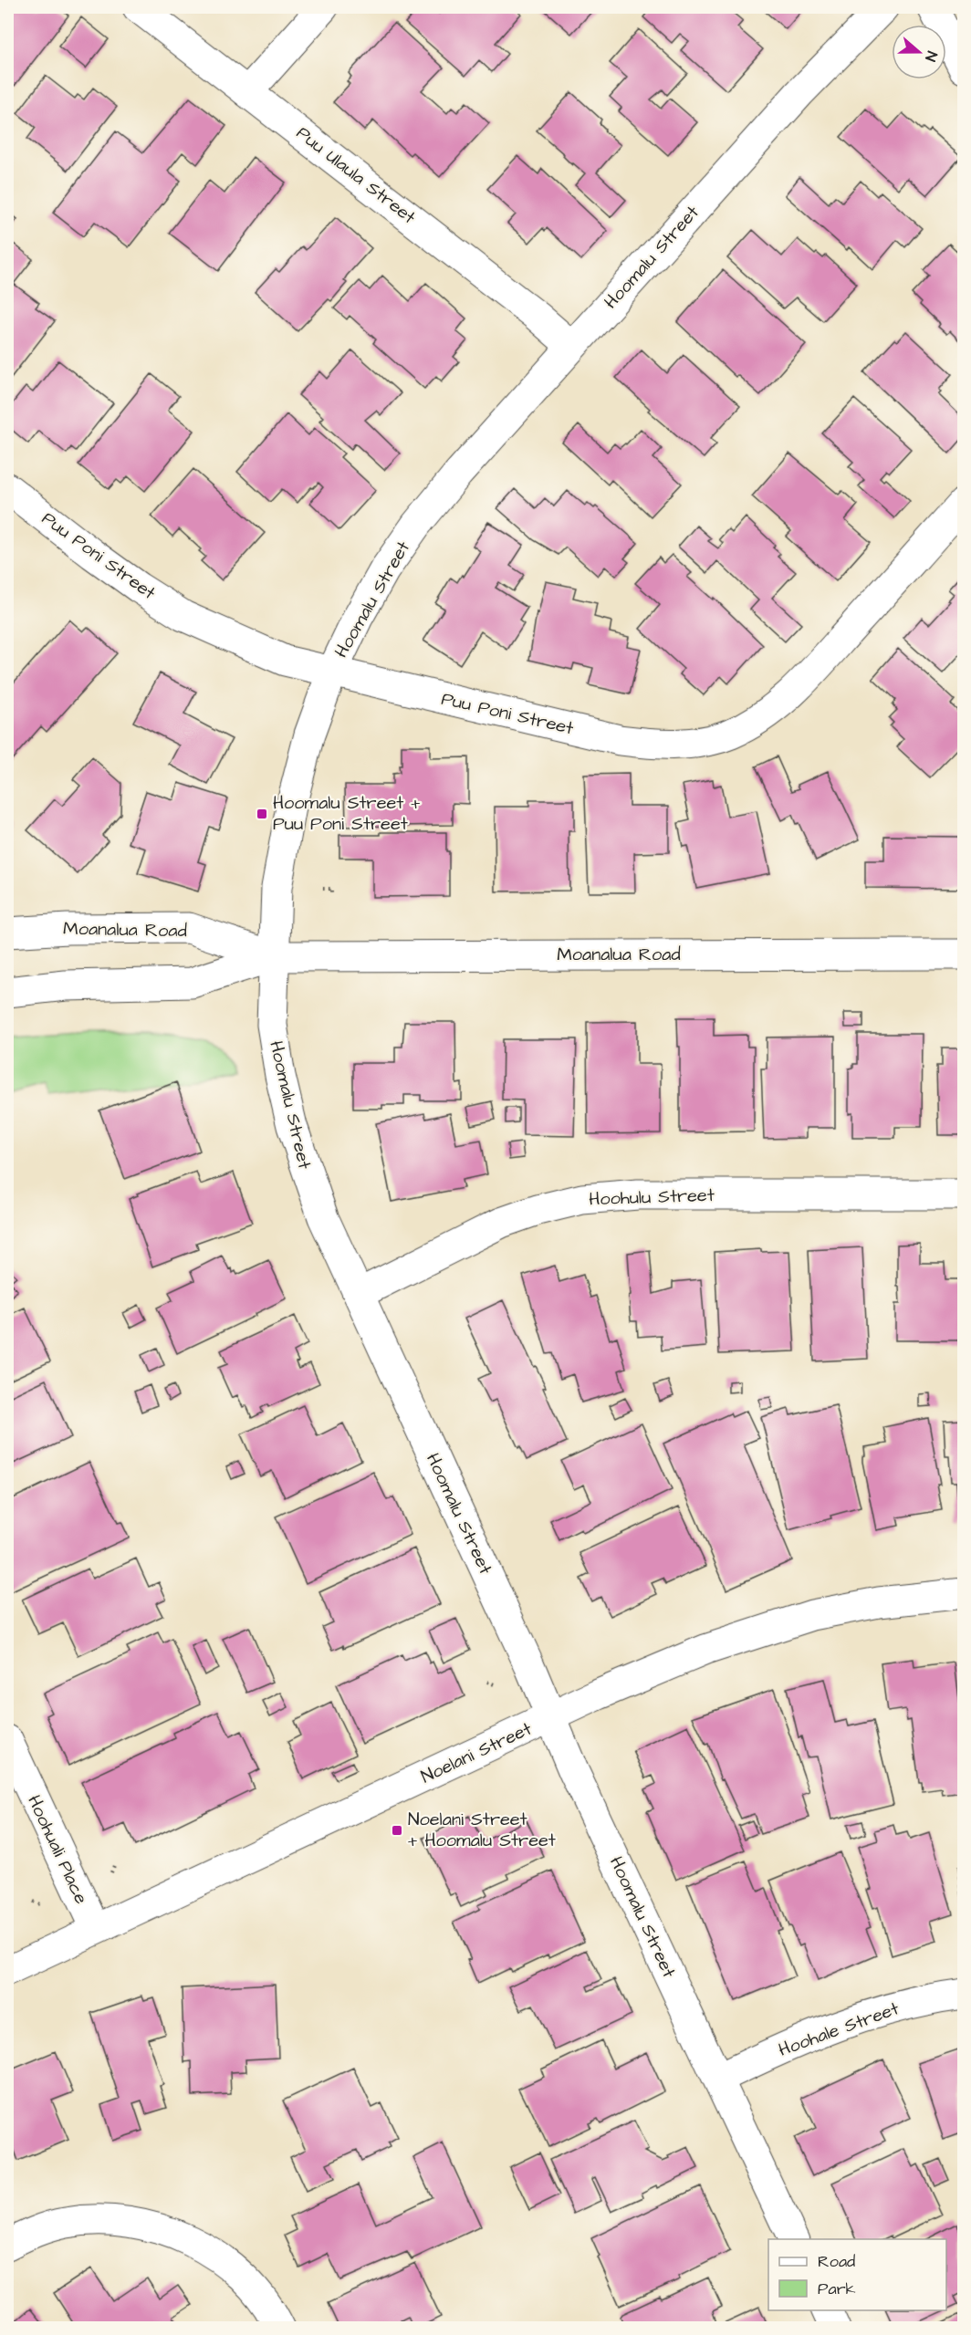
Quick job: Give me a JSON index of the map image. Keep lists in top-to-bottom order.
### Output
{
  "streets": {
    "street": [
      "Puu Ulaula Street",
      "Hoomalu Street",
      "Puu Poni Street",
      "Moanalua Road",
      "Hoohulu Street",
      "Noelani Street",
      "Hoohuali Place",
      "Hoohale Street"
    ]
  },
  "crossings": [
    ["Puu Ulaula Street", "Hoomalu Street"],
    ["Hoomalu Street", "Puu Poni Street"],
    ["Hoomalu Street", "Moanalua Road"],
    ["Hoomalu Street", "Hoohulu Street"],
    ["Hoomalu Street", "Noelani Street"],
    ["Hoomalu Street", "Hoohale Street"],
    ["Noelani Street", "Hoohuali Place"]
  ],
  "places": {
    "transit": ["Hoomalu Street + Puu Poni Street", "Noelani Street + Hoomalu Street"]
  },
  "legend": ["Road", "Park"],
  "north": "right"
}
